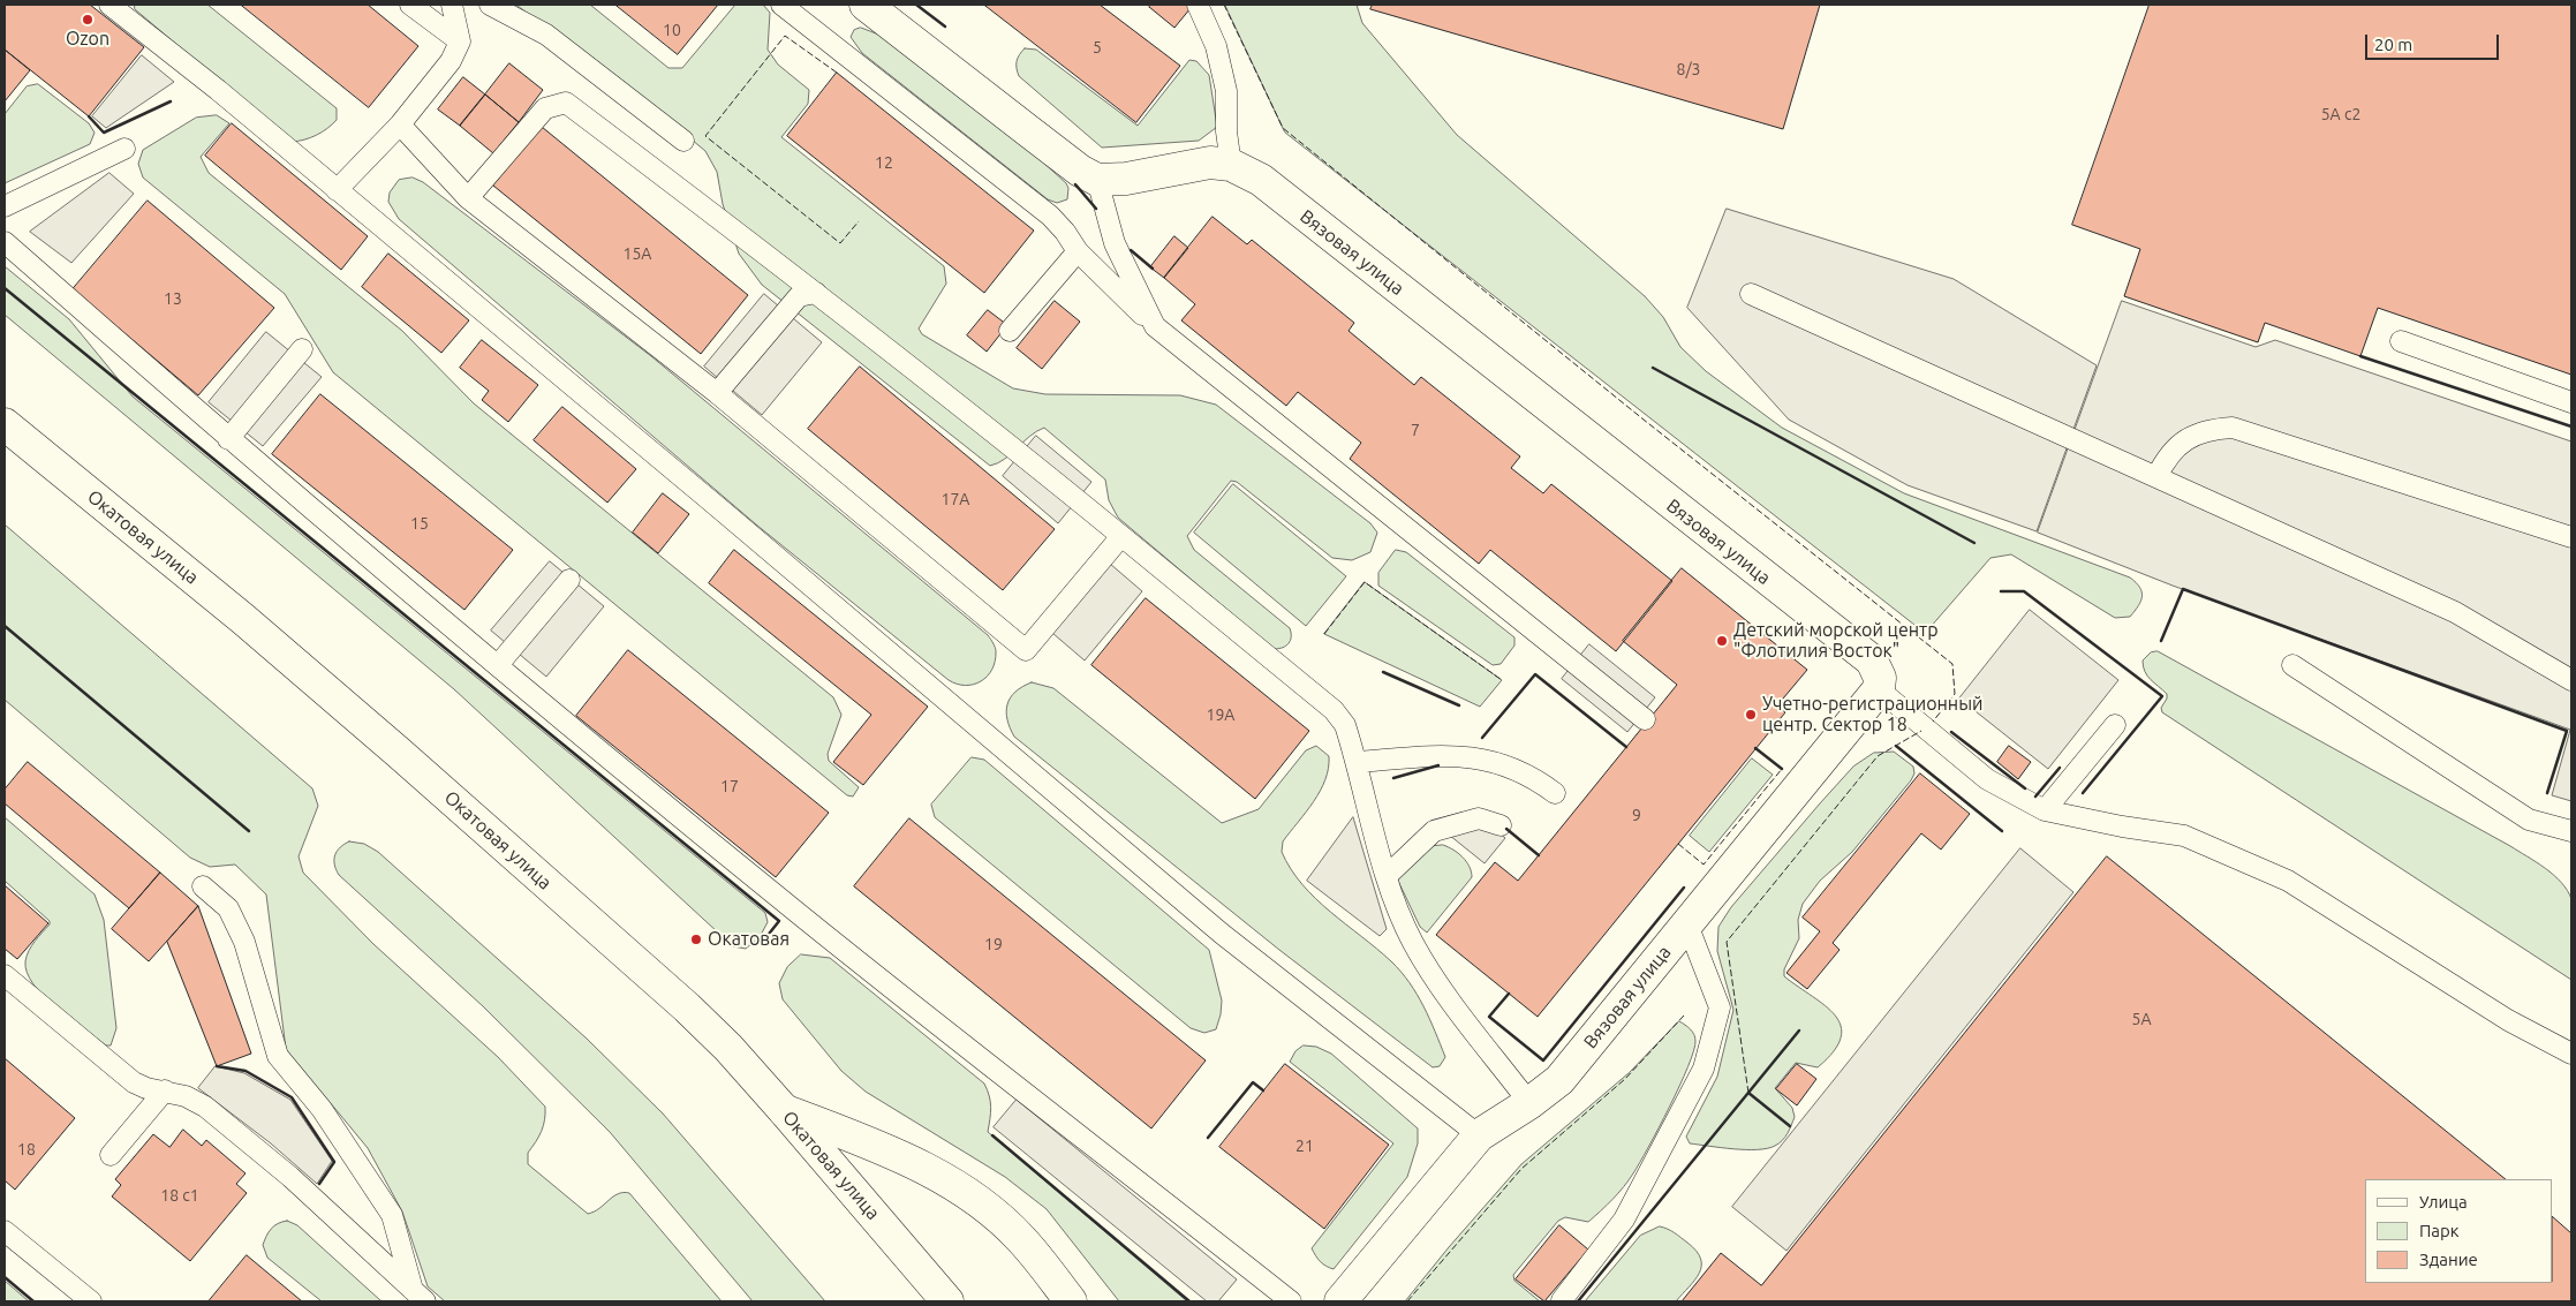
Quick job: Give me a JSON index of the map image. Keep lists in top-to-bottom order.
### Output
{
  "streets": {
    "main road": ["Вязовая улица", "Окатовая улица"]
  },
  "places": [
    "Ozon",
    "Детский морской центр \"Флотилия Восток\"",
    "Учетно-регистрационный центр. Сектор 18",
    "Окатовая"
  ],
  "house_numbers": [
    "10",
    "5",
    "8/3",
    "5А с2",
    "12",
    "15А",
    "13",
    "7",
    "17А",
    "15",
    "19А",
    "17",
    "9",
    "19",
    "5А",
    "21",
    "18",
    "18 с1"
  ],
  "legend": ["Улица", "Парк", "Здание"],
  "scale_bar": "20 m"
}
